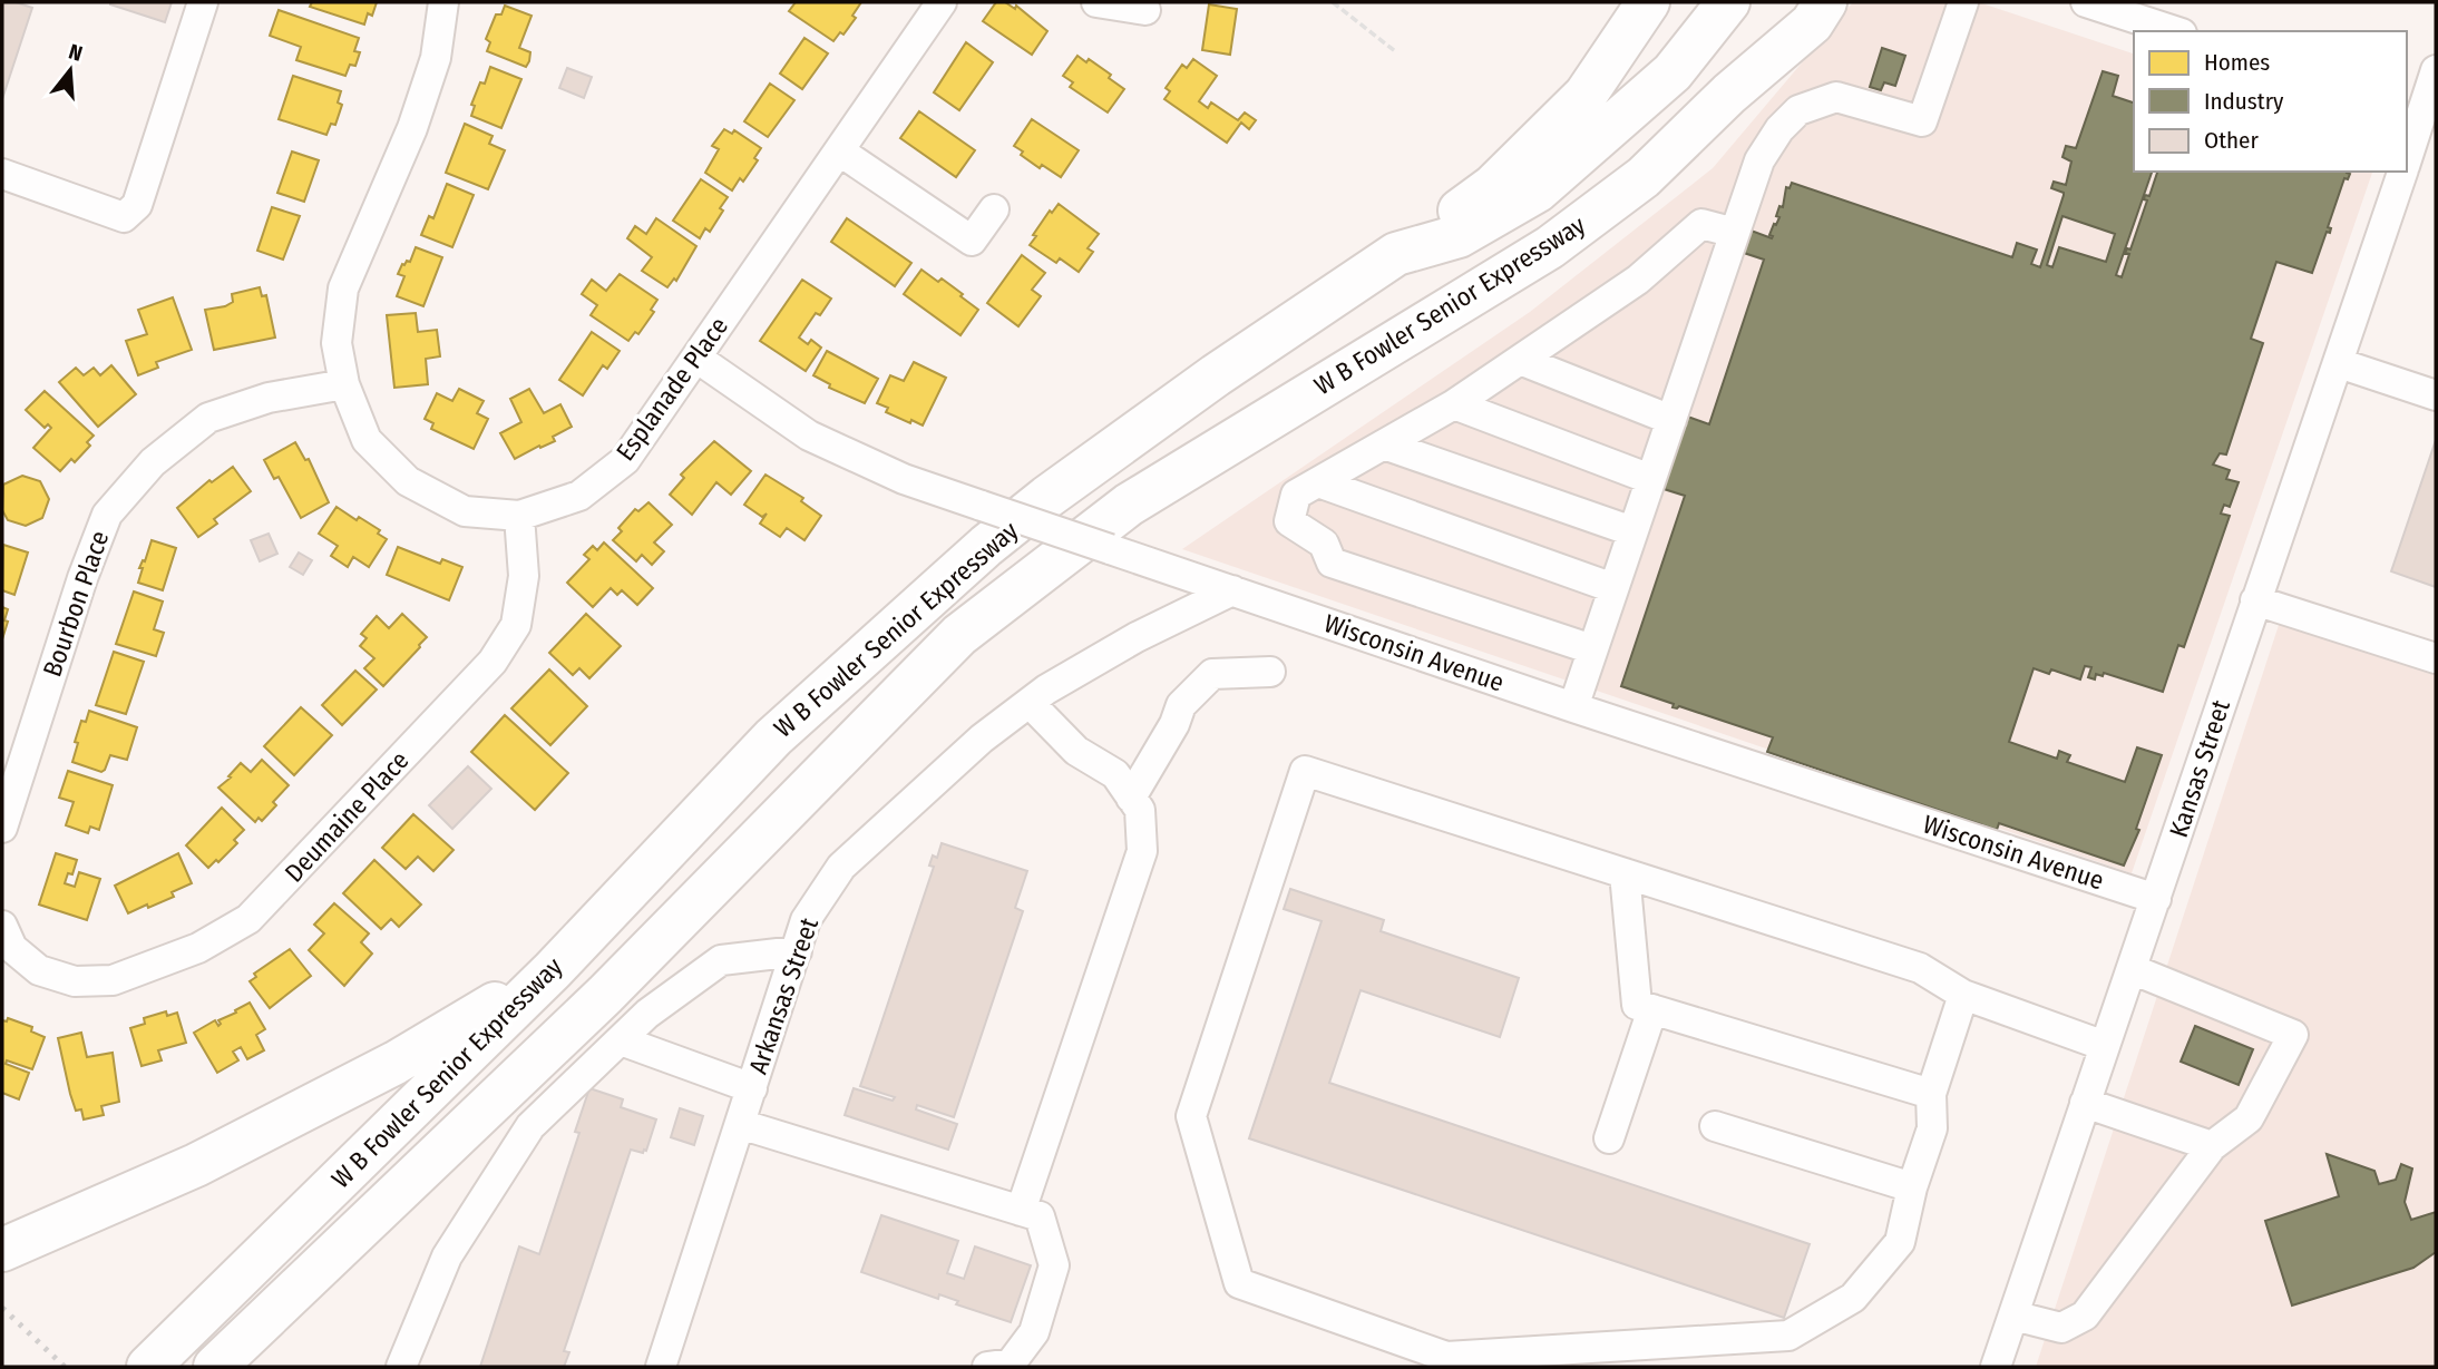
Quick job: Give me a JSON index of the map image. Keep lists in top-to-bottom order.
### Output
{
  "streets": {
    "highway": ["W B Fowler Senior Expressway"],
    "street": [
      "Esplanade Place",
      "Bourbon Place",
      "Wisconsin Avenue",
      "Kansas Street",
      "Deumaine Place",
      "Arkansas Street"
    ]
  },
  "crossings": [
    ["Esplanade Place", "Bourbon Place"],
    ["Esplanade Place", "Wisconsin Avenue"],
    ["Esplanade Place", "Deumaine Place"],
    ["Wisconsin Avenue", "Kansas Street"],
    ["Wisconsin Avenue", "Arkansas Street"]
  ],
  "legend": ["Homes", "Industry", "Other"],
  "north": "top"
}
